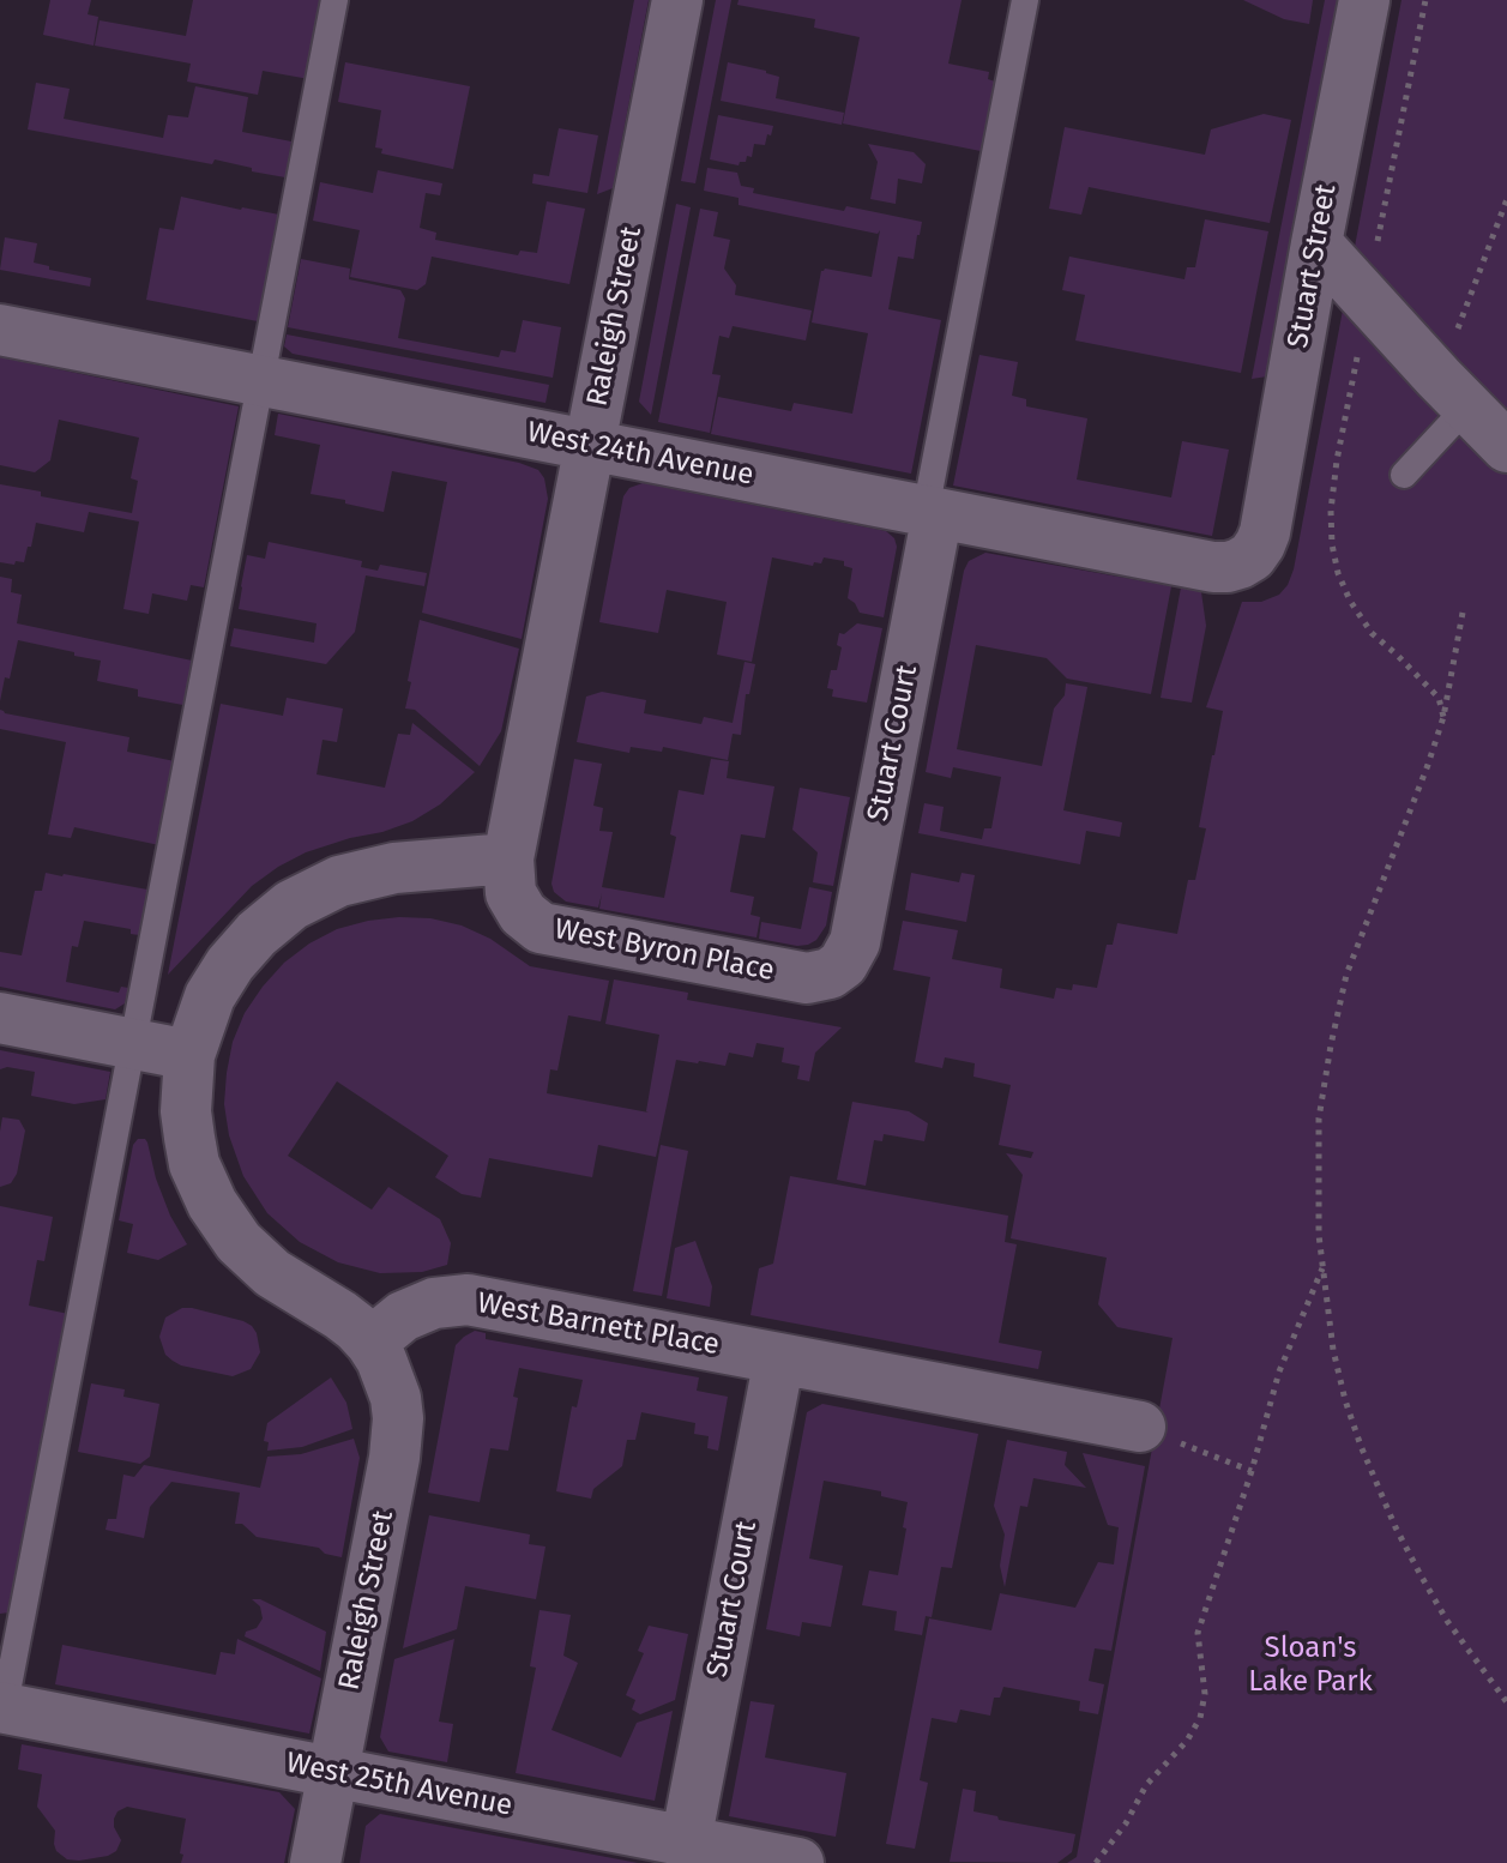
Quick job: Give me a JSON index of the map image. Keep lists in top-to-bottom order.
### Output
{
  "streets": {
    "street": [
      "Stuart Street",
      "Raleigh Street",
      "West 24th Avenue",
      "Stuart Court",
      "West Byron Place",
      "West Barnett Place",
      "West 25th Avenue"
    ]
  },
  "crossings": [
    ["Stuart Street", "West 24th Avenue"],
    ["Raleigh Street", "West 24th Avenue"],
    ["Raleigh Street", "West Byron Place"],
    ["Raleigh Street", "West Barnett Place"],
    ["Raleigh Street", "West 25th Avenue"],
    ["West 24th Avenue", "Stuart Court"],
    ["Stuart Court", "West Byron Place"],
    ["Stuart Court", "West Barnett Place"],
    ["Stuart Court", "West 25th Avenue"]
  ],
  "parks": ["Sloan's Lake Park"]
}
